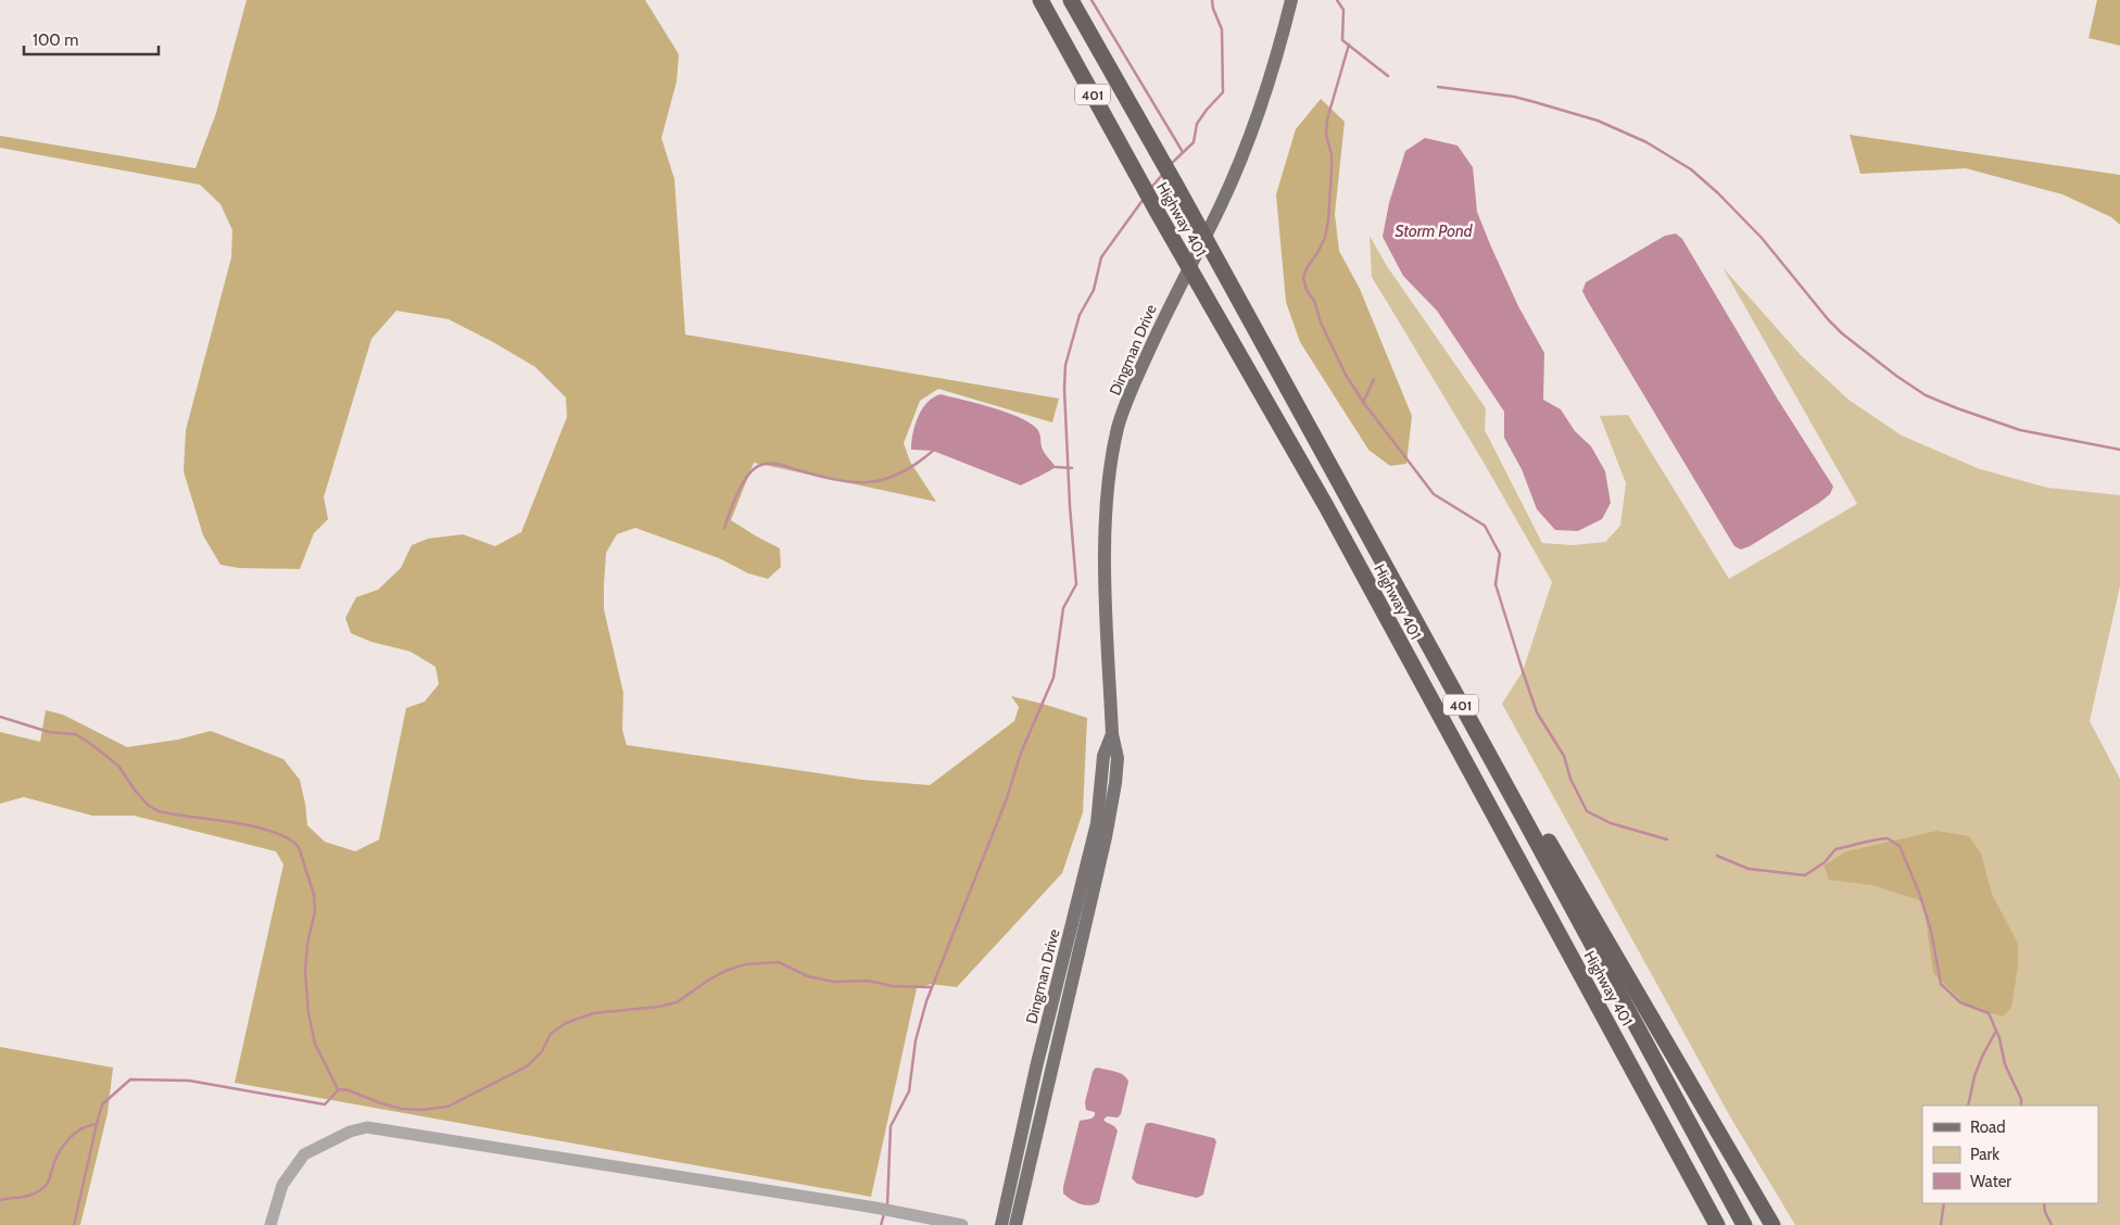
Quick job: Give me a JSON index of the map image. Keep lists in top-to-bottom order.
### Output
{
  "streets": {
    "highway": ["401", "Highway 401"],
    "main road": ["Dingman Drive"]
  },
  "water": ["Storm Pond"],
  "legend": ["Road", "Park", "Water"],
  "scale_bar": "100 m"
}
